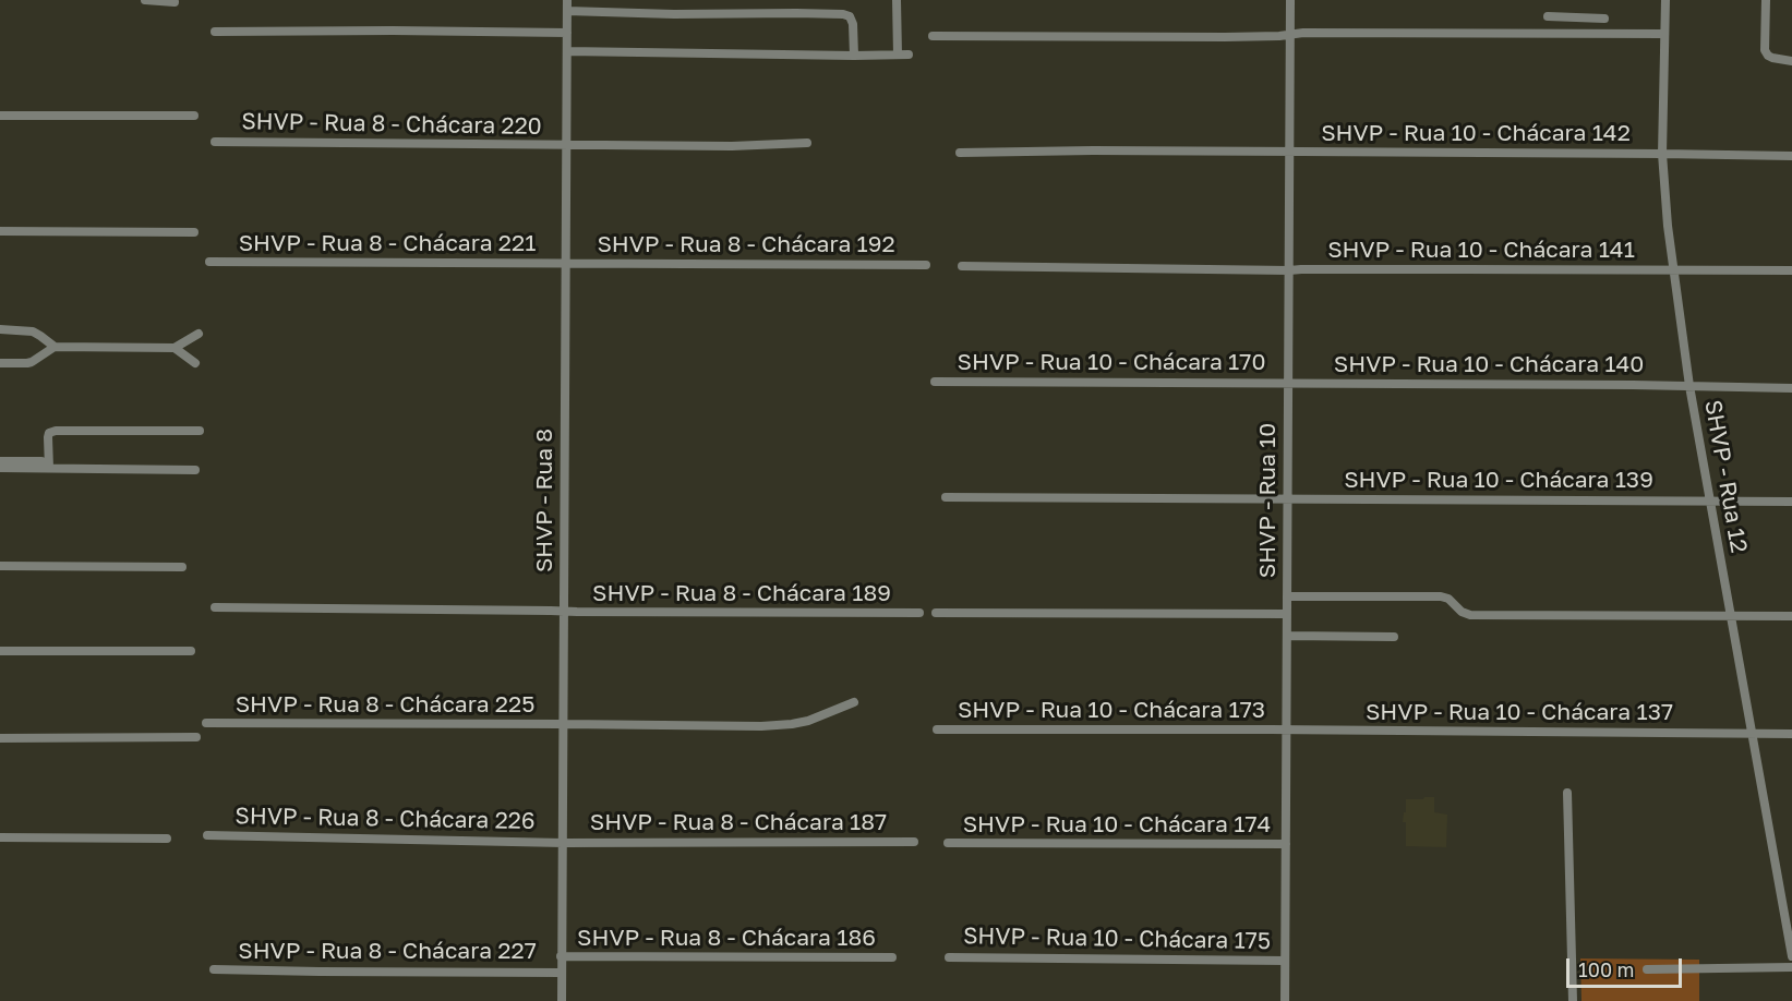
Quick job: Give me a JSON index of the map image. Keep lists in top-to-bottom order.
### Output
{
  "streets": {
    "street": [
      "SHVP - Rua 8 - Chácara 220",
      "SHVP - Rua 10 - Chácara 142",
      "SHVP - Rua 8 - Chácara 221",
      "SHVP - Rua 8 - Chácara 192",
      "SHVP - Rua 10 - Chácara 141",
      "SHVP - Rua 10 - Chácara 170",
      "SHVP - Rua 10 - Chácara 140",
      "SHVP - Rua 12",
      "SHVP - Rua 10 - Chácara 139",
      "SHVP - Rua 8",
      "SHVP - Rua 10",
      "SHVP - Rua 8 - Chácara 189",
      "SHVP - Rua 8 - Chácara 225",
      "SHVP - Rua 10 - Chácara 173",
      "SHVP - Rua 10 - Chácara 137",
      "SHVP - Rua 8 - Chácara 226",
      "SHVP - Rua 8 - Chácara 187",
      "SHVP - Rua 10 - Chácara 174",
      "SHVP - Rua 8 - Chácara 186",
      "SHVP - Rua 10 - Chácara 175",
      "SHVP - Rua 8 - Chácara 227"
    ]
  },
  "crossings": [
    ["SHVP - Rua 8 - Chácara 220", "SHVP - Rua 8"],
    ["SHVP - Rua 10 - Chácara 142", "SHVP - Rua 12"],
    ["SHVP - Rua 10 - Chácara 142", "SHVP - Rua 10"],
    ["SHVP - Rua 8 - Chácara 221", "SHVP - Rua 8 - Chácara 192"],
    ["SHVP - Rua 8 - Chácara 221", "SHVP - Rua 8"],
    ["SHVP - Rua 8 - Chácara 192", "SHVP - Rua 8"],
    ["SHVP - Rua 10 - Chácara 141", "SHVP - Rua 12"],
    ["SHVP - Rua 10 - Chácara 141", "SHVP - Rua 10"],
    ["SHVP - Rua 10 - Chácara 170", "SHVP - Rua 10 - Chácara 140"],
    ["SHVP - Rua 10 - Chácara 170", "SHVP - Rua 10"],
    ["SHVP - Rua 10 - Chácara 140", "SHVP - Rua 12"],
    ["SHVP - Rua 10 - Chácara 140", "SHVP - Rua 10"],
    ["SHVP - Rua 12", "SHVP - Rua 10 - Chácara 139"],
    ["SHVP - Rua 12", "SHVP - Rua 10 - Chácara 137"],
    ["SHVP - Rua 10 - Chácara 139", "SHVP - Rua 10"],
    ["SHVP - Rua 8", "SHVP - Rua 8 - Chácara 189"],
    ["SHVP - Rua 8", "SHVP - Rua 8 - Chácara 225"],
    ["SHVP - Rua 8", "SHVP - Rua 8 - Chácara 226"],
    ["SHVP - Rua 8", "SHVP - Rua 8 - Chácara 187"],
    ["SHVP - Rua 8", "SHVP - Rua 8 - Chácara 186"],
    ["SHVP - Rua 8", "SHVP - Rua 8 - Chácara 227"],
    ["SHVP - Rua 10", "SHVP - Rua 10 - Chácara 173"],
    ["SHVP - Rua 10", "SHVP - Rua 10 - Chácara 137"],
    ["SHVP - Rua 10", "SHVP - Rua 10 - Chácara 174"],
    ["SHVP - Rua 10", "SHVP - Rua 10 - Chácara 175"],
    ["SHVP - Rua 10 - Chácara 173", "SHVP - Rua 10 - Chácara 137"],
    ["SHVP - Rua 8 - Chácara 226", "SHVP - Rua 8 - Chácara 187"]
  ],
  "scale_bar": "100 m"
}
